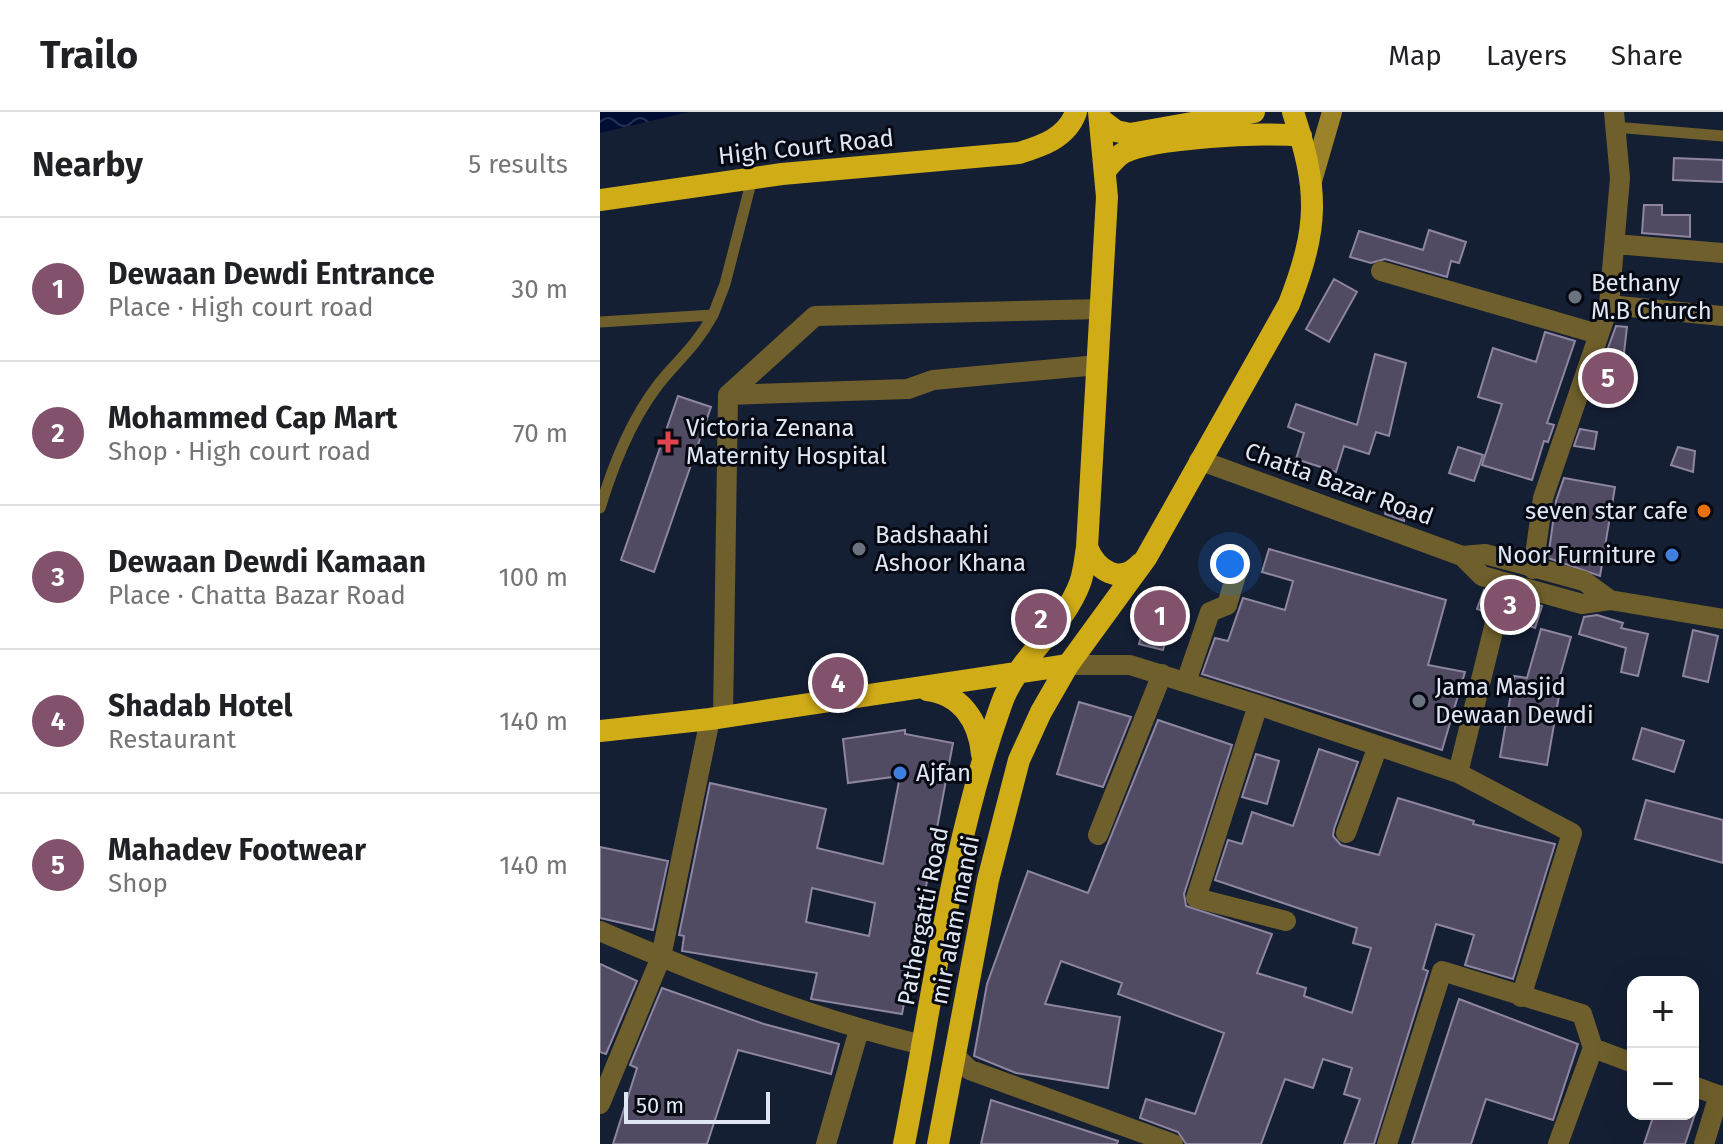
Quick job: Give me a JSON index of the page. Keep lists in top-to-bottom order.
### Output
{
  "streets": {
    "highway": ["High Court Road", "Pathergatti Road", "mir alam mandi"],
    "street": ["Chatta Bazar Road"]
  },
  "crossings": [
    ["Chatta Bazar Road", "mir alam mandi"]
  ],
  "places": {
    "other": [
      "Bethany M.B Church",
      "seven star cafe",
      "Badshaahi Ashoor Khana",
      "Noor Furniture",
      "Jama Masjid Dewaan Dewdi",
      "Ajfan"
    ],
    "health": ["Victoria Zenana Maternity Hospital"]
  },
  "scale_bar": "50 m",
  "page": {
    "header": "Trailo",
    "nav": ["Map", "Layers", "Share"],
    "heading": ["Nearby", "5 results"],
    "list": [
      {
        "mark": "1",
        "name": "Dewaan Dewdi Entrance",
        "note": "Place · High court road",
        "value": "30 m"
      },
      {
        "mark": "2",
        "name": "Mohammed Cap Mart",
        "note": "Shop · High court road",
        "value": "70 m"
      },
      {
        "mark": "3",
        "name": "Dewaan Dewdi Kamaan",
        "note": "Place · Chatta Bazar Road",
        "value": "100 m"
      },
      {
        "mark": "4",
        "name": "Shadab Hotel",
        "note": "Restaurant",
        "value": "140 m"
      },
      {
        "mark": "5",
        "name": "Mahadev Footwear",
        "note": "Shop",
        "value": "140 m"
      }
    ],
    "pins": [
      "5",
      "3",
      "1",
      "2",
      "4"
    ],
    "map_buttons": ["+", "−"],
    "scale": "50 m"
  }
}
